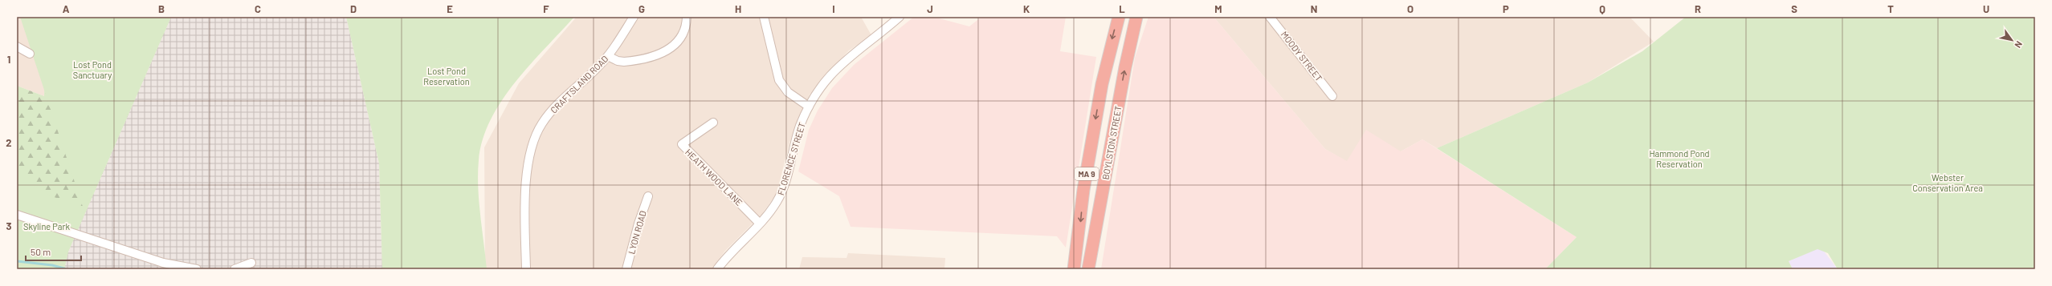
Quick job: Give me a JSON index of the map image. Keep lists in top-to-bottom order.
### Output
{
  "streets": {
    "highway": ["BOYLSTON STREET", "MA 9"],
    "street": [
      "MOODY STREET",
      "CRAFTSLAND ROAD",
      "FLORENCE STREET",
      "HEATH WOOD LANE",
      "LYON ROAD"
    ]
  },
  "crossings": [
    ["FLORENCE STREET", "HEATH WOOD LANE"]
  ],
  "parks": [
    "Lost Pond Sanctuary",
    "Lost Pond Reservation",
    "Hammond Pond Reservation",
    "Webster Conservation Area",
    "Skyline Park"
  ],
  "scale_bar": "50 m",
  "north": "bottom right",
  "grid": {
    "columns": [
      "A",
      "B",
      "C",
      "D",
      "E",
      "F",
      "G",
      "H",
      "I",
      "J",
      "K",
      "L",
      "M",
      "N",
      "O",
      "P",
      "Q",
      "R",
      "S",
      "T",
      "U"
    ],
    "rows": ["1", "2", "3"]
  }
}
